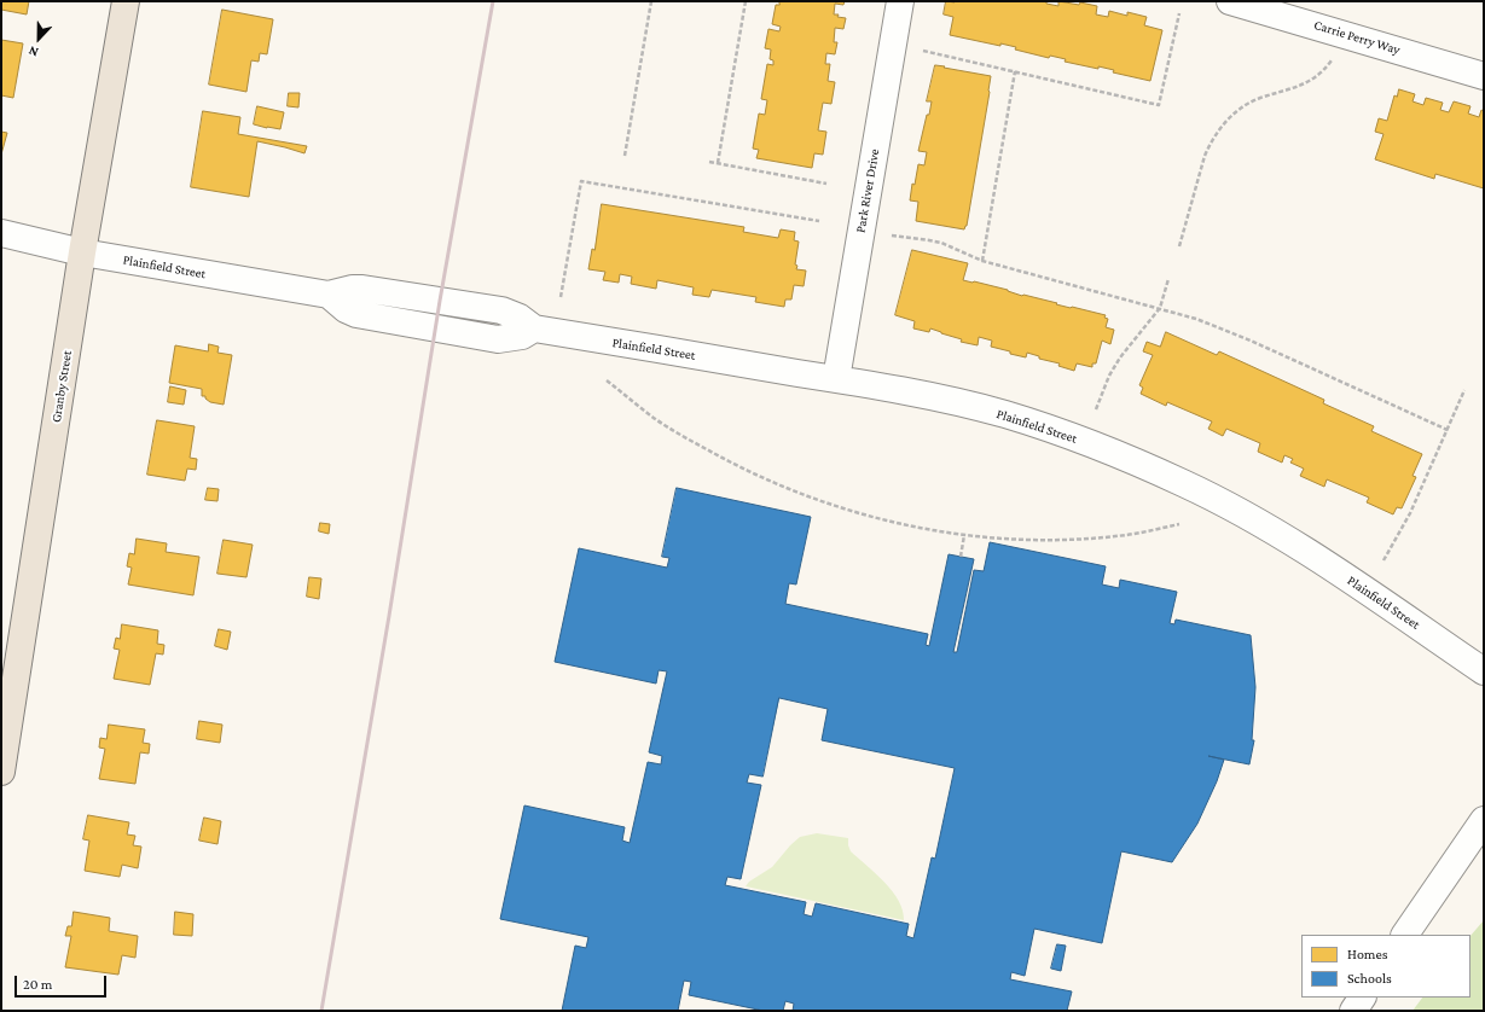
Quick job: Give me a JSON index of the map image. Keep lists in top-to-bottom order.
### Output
{
  "streets": {
    "main road": ["Granby Street"],
    "street": ["Carrie Perry Way", "Park River Drive", "Plainfield Street"]
  },
  "crossings": [
    ["Park River Drive", "Plainfield Street"],
    ["Plainfield Street", "Granby Street"]
  ],
  "legend": ["Homes", "Schools"],
  "scale_bar": "20 m",
  "north": "bottom"
}
